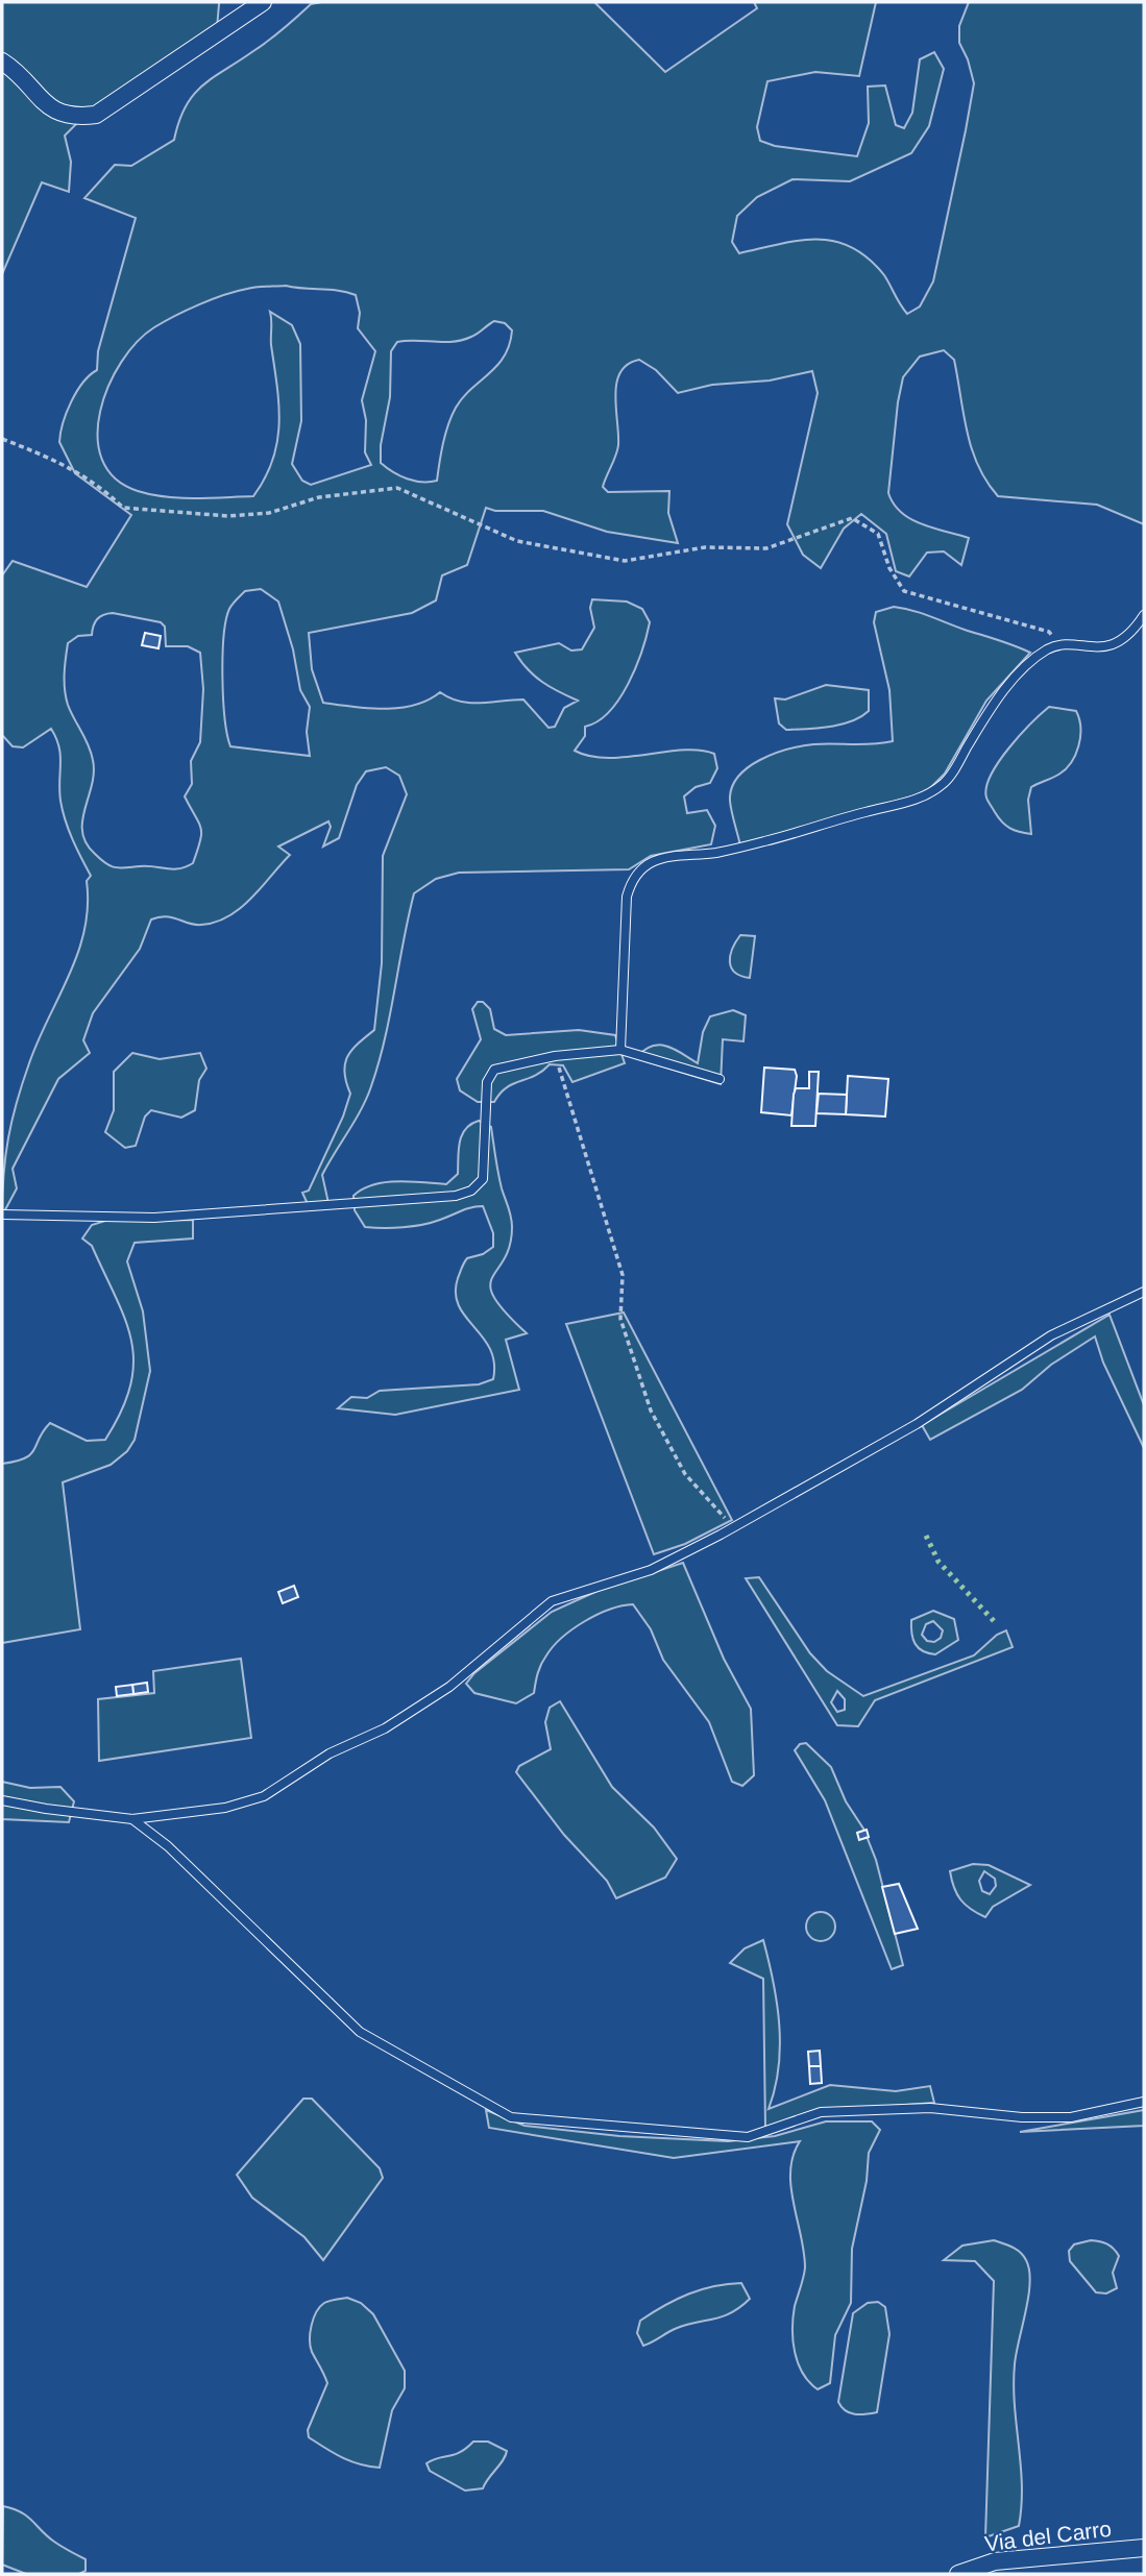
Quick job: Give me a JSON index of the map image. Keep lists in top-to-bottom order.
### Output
{
  "streets": {
    "street": ["Via del Carro"]
  }
}
